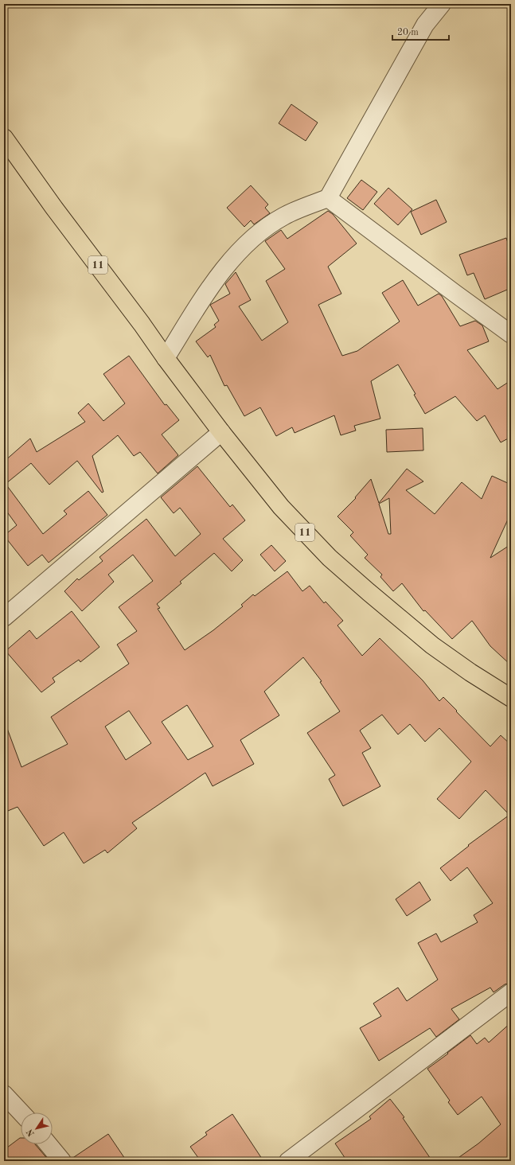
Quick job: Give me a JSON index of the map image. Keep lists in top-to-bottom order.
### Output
{
  "streets": {
    "highway": ["11"]
  },
  "scale_bar": "20 m",
  "north": "bottom left"
}
